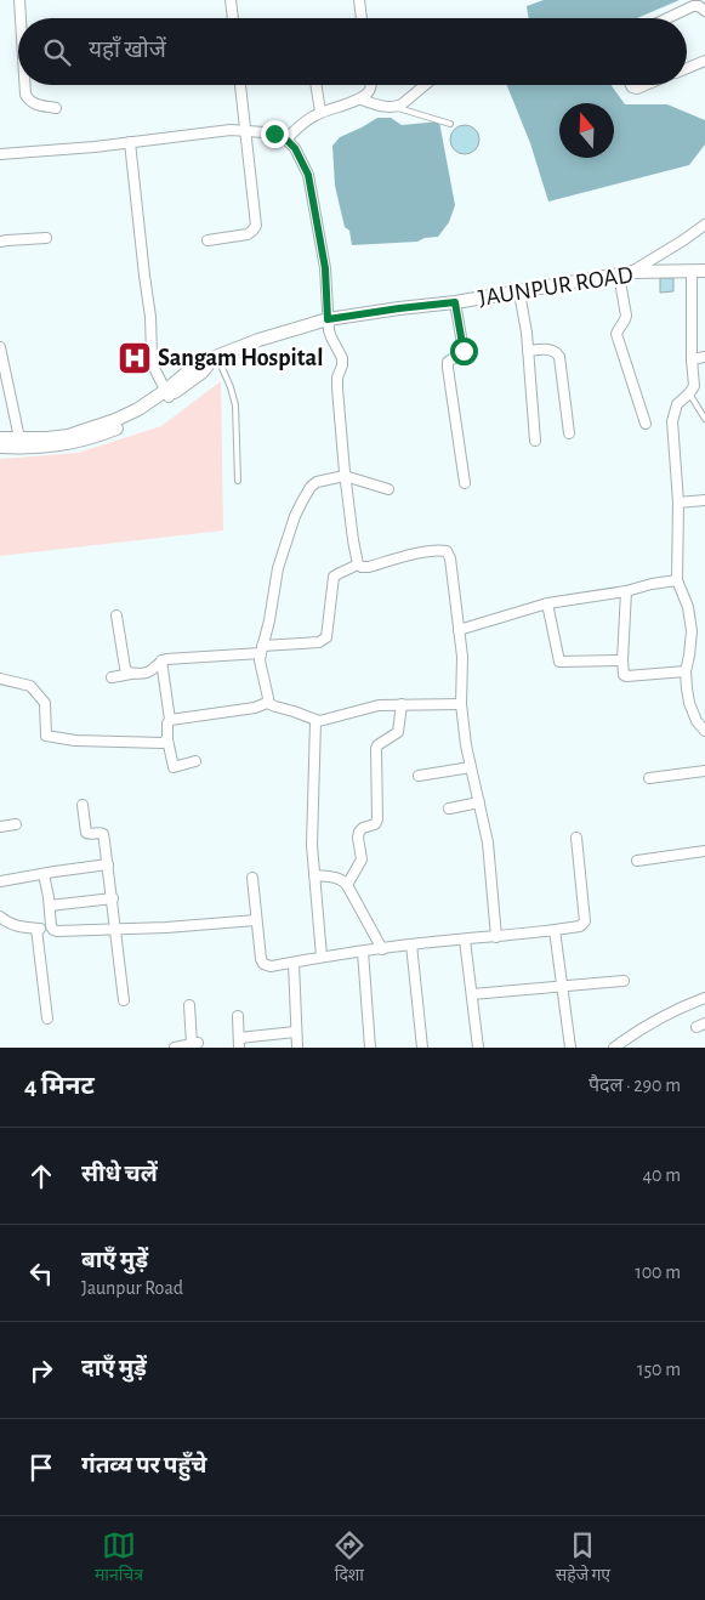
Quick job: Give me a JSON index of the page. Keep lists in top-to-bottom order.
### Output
{
  "streets": {
    "street": ["JAUNPUR ROAD"]
  },
  "places": {
    "hospital": ["Sangam Hospital"]
  },
  "north": "top",
  "page": {
    "search": "यहाँ खोजें",
    "heading": ["4 मिनट", "पैदल · 290 m"],
    "list": [
      ["सीधे चलें", "40 m"],
      ["बाएँ मुड़ें", "Jaunpur Road", "100 m"],
      ["दाएँ मुड़ें", "150 m"],
      "गंतव्य पर पहुँचे"
    ],
    "nav": ["मानचित्र", "दिशा", "सहेजे गए"]
  }
}
